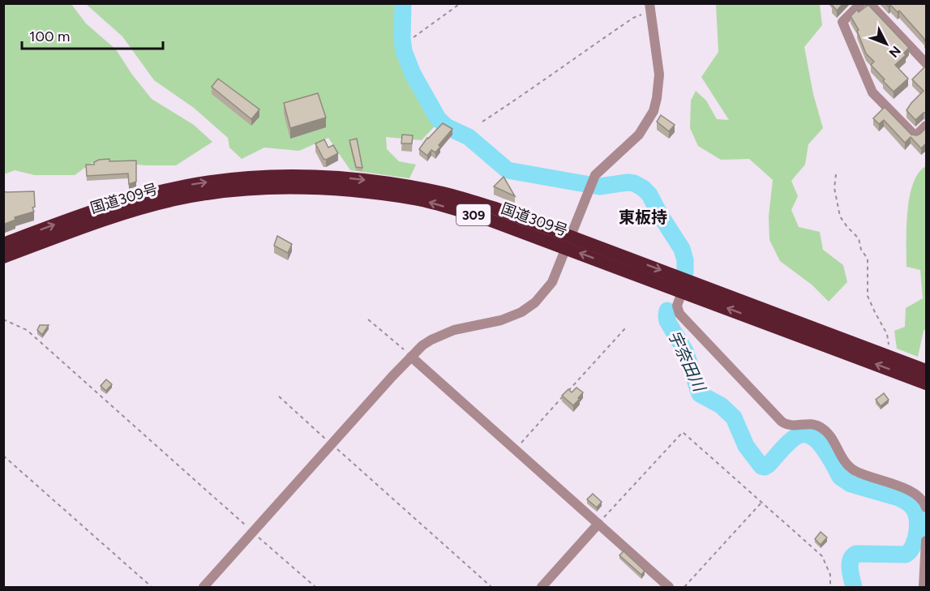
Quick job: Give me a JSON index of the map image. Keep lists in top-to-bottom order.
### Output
{
  "streets": {
    "highway": ["国道309号", "309"]
  },
  "districts": ["東板持"],
  "water": ["宇奈田川"],
  "scale_bar": "100 m",
  "north": "bottom right"
}
